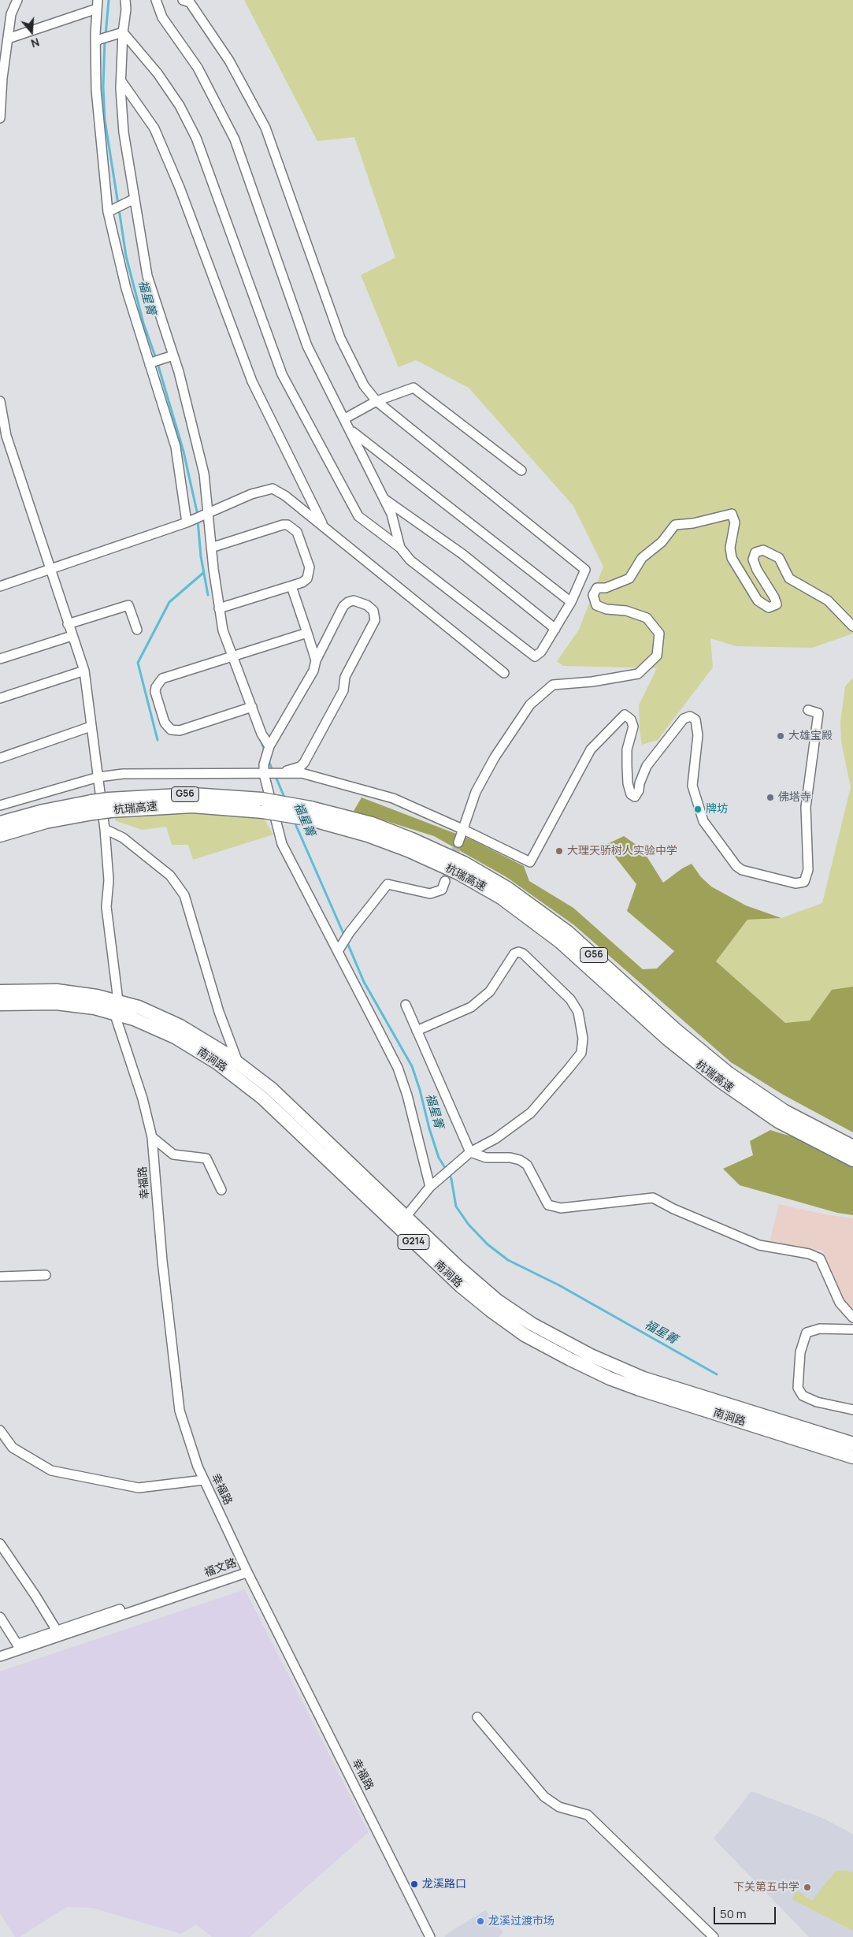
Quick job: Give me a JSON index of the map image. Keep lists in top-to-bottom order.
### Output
{
  "streets": {
    "highway": [
      "G56",
      "杭瑞高速",
      "南涧路",
      "G214"
    ],
    "street": ["幸福路", "福文路"]
  },
  "crossings": [
    ["南涧路", "幸福路"],
    ["幸福路", "福文路"]
  ],
  "water": ["福星箐"],
  "places": [
    "大雄宝殿",
    "佛塔寺",
    "牌坊",
    "大理天骄树人实验中学",
    "龙溪路口",
    "下关第五中学",
    "龙溪过渡市场"
  ],
  "scale_bar": "50 m",
  "north": "bottom"
}
